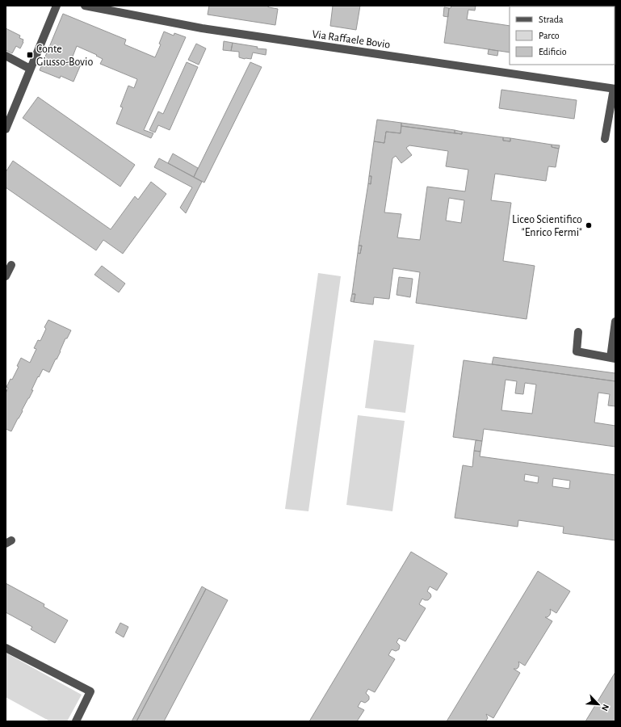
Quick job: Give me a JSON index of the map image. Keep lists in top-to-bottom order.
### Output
{
  "streets": {
    "street": ["Via Raffaele Bovio"]
  },
  "places": {
    "transit": ["Conte Giusso-Bovio"],
    "other": ["Liceo Scientifico \"Enrico Fermi\""]
  },
  "legend": ["Strada", "Parco", "Edificio"],
  "north": "bottom right"
}
